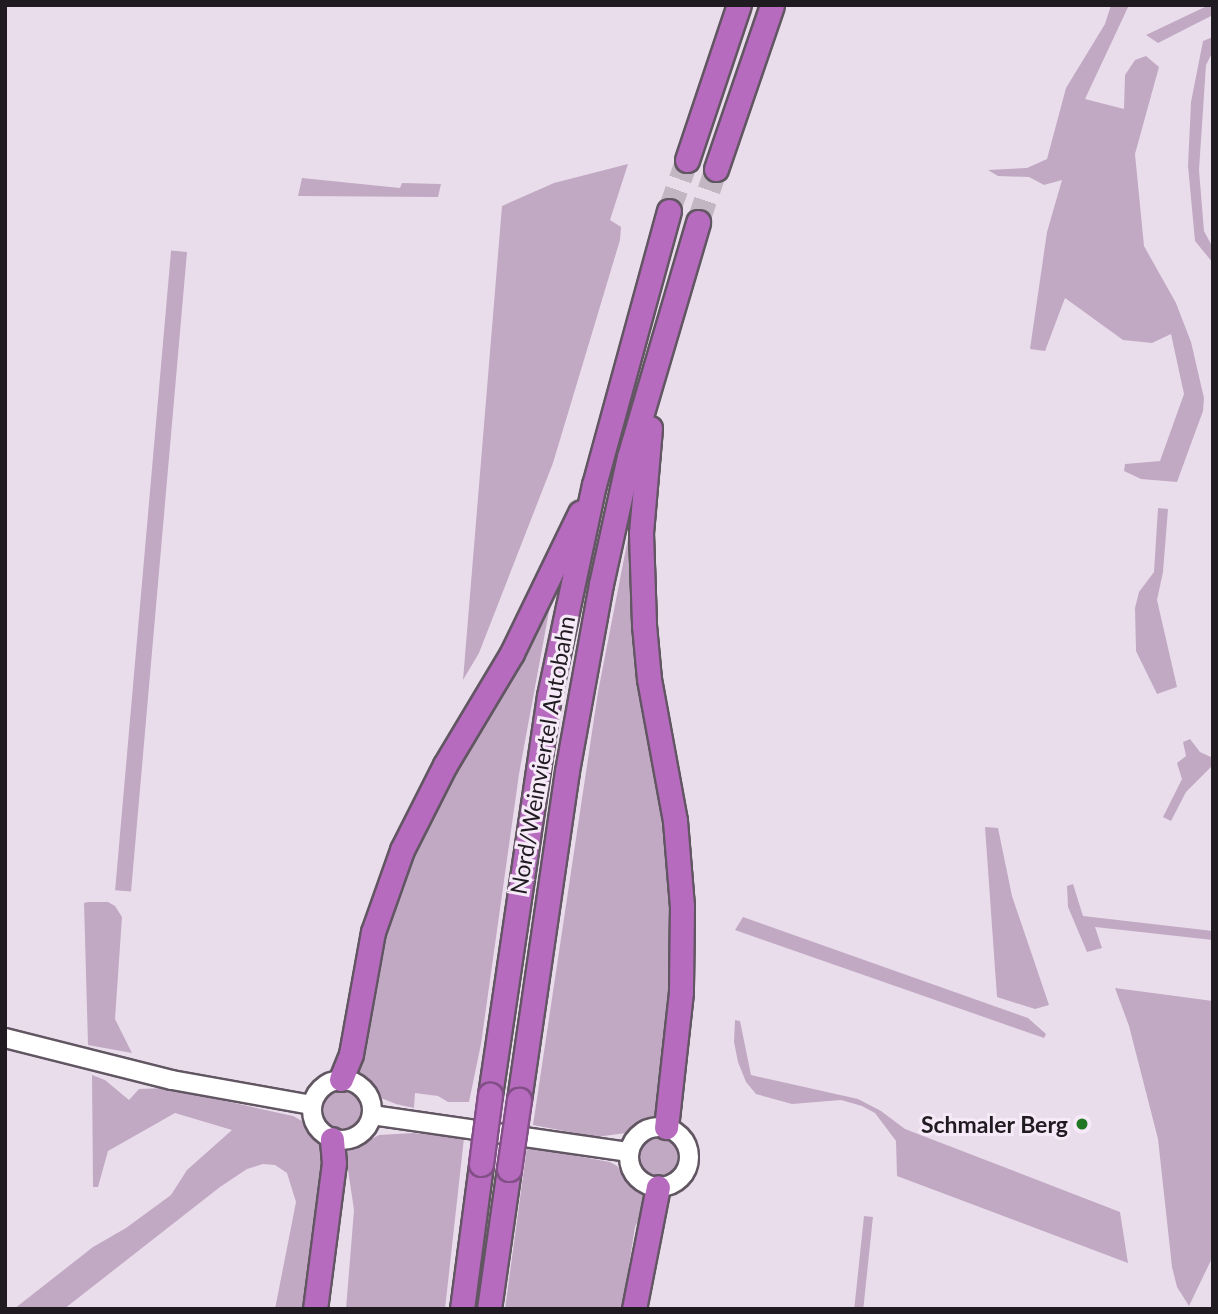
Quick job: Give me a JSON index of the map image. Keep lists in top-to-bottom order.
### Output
{
  "streets": {
    "highway": ["Nord/Weinviertel Autobahn"]
  },
  "places": ["Schmaler Berg"]
}
